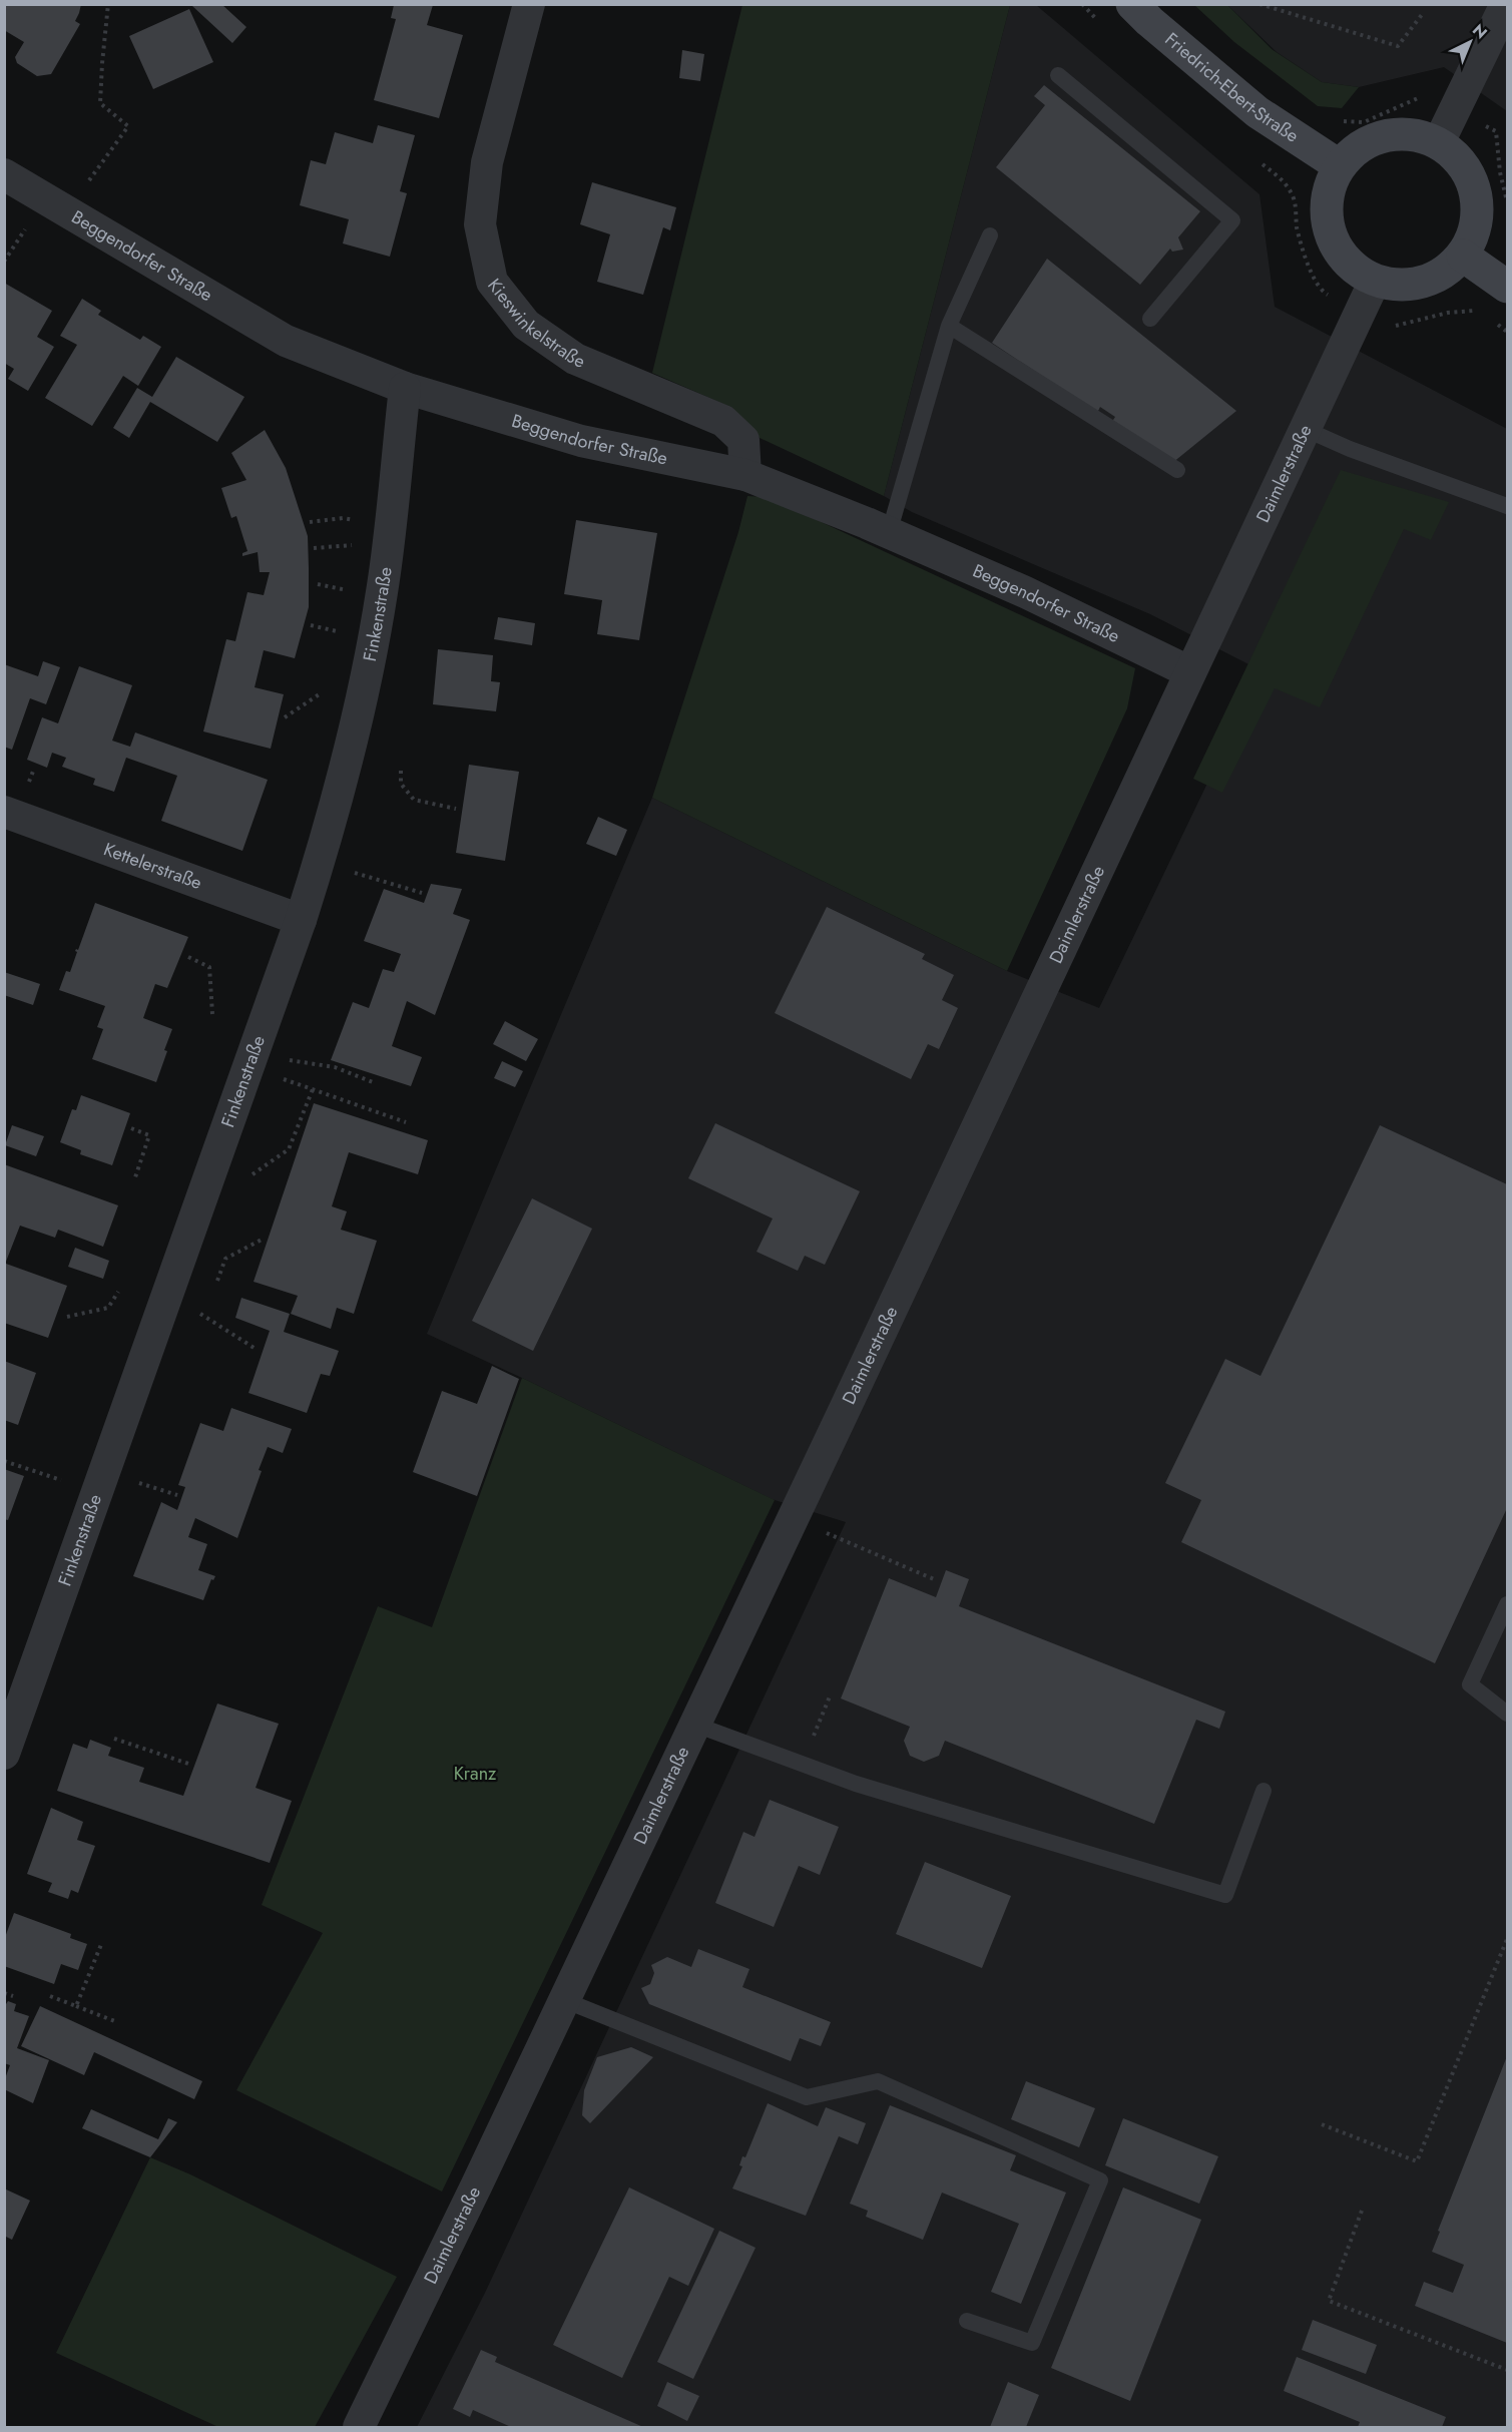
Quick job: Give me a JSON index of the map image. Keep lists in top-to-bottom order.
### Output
{
  "streets": {
    "main road": ["Friedrich-Ebert-Straße"],
    "street": [
      "Beggendorfer Straße",
      "Kieswinkelstraße",
      "Daimlerstraße",
      "Finkenstraße",
      "Kettelerstraße"
    ]
  },
  "crossings": [
    ["Friedrich-Ebert-Straße", "Daimlerstraße"],
    ["Beggendorfer Straße", "Kieswinkelstraße"],
    ["Beggendorfer Straße", "Daimlerstraße"],
    ["Beggendorfer Straße", "Finkenstraße"],
    ["Finkenstraße", "Kettelerstraße"]
  ],
  "parks": ["Kranz"],
  "north": "top right"
}
